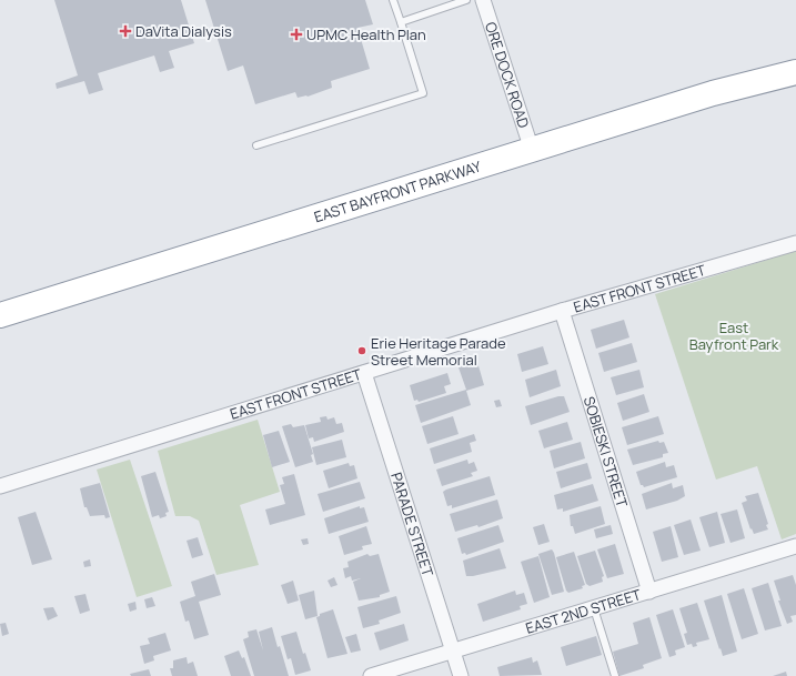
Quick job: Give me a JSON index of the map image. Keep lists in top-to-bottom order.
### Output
{
  "streets": {
    "highway": ["EAST BAYFRONT PARKWAY"],
    "street": [
      "ORE DOCK ROAD",
      "EAST FRONT STREET",
      "SOBIESKI STREET",
      "PARADE STREET",
      "EAST 2ND STREET"
    ]
  },
  "crossings": [
    ["ORE DOCK ROAD", "EAST BAYFRONT PARKWAY"],
    ["EAST FRONT STREET", "SOBIESKI STREET"],
    ["EAST FRONT STREET", "PARADE STREET"],
    ["SOBIESKI STREET", "EAST 2ND STREET"],
    ["PARADE STREET", "EAST 2ND STREET"]
  ],
  "parks": ["East Bayfront Park"],
  "places": {
    "health": ["DaVita Dialysis", "UPMC Health Plan"],
    "other": ["Erie Heritage Parade Street Memorial"]
  }
}
